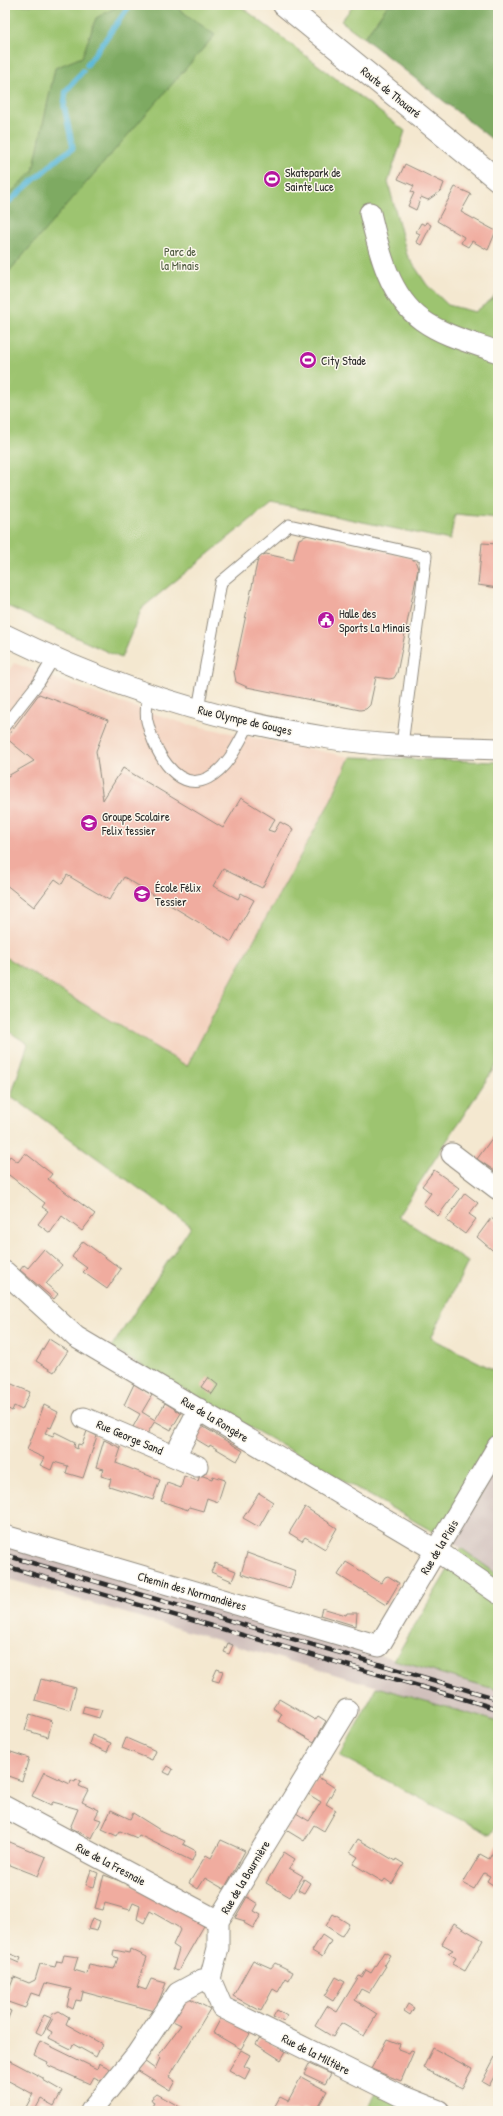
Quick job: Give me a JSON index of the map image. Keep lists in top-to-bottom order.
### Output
{
  "streets": {
    "street": [
      "Route de Thouaré",
      "Rue Olympe de Gouges",
      "Rue de la Rongère",
      "Rue George Sand",
      "Rue de la Piais",
      "Chemin des Normandières",
      "Rue de la Fresnaie",
      "Rue de la Bournière",
      "Rue de la Miltière"
    ]
  },
  "crossings": [
    ["Rue de la Rongère", "Rue George Sand"],
    ["Rue de la Rongère", "Rue de la Piais"],
    ["Rue de la Piais", "Chemin des Normandières"],
    ["Rue de la Fresnaie", "Rue de la Bournière"],
    ["Rue de la Bournière", "Rue de la Miltière"]
  ],
  "parks": ["Parc de la Minais"],
  "places": {
    "sports": ["Skatepark de Sainte Luce", "City Stade"],
    "public building": ["Halle des Sports La Minais"],
    "school or university": ["Groupe Scolaire Felix tessier", "École Félix Tessier"]
  }
}
